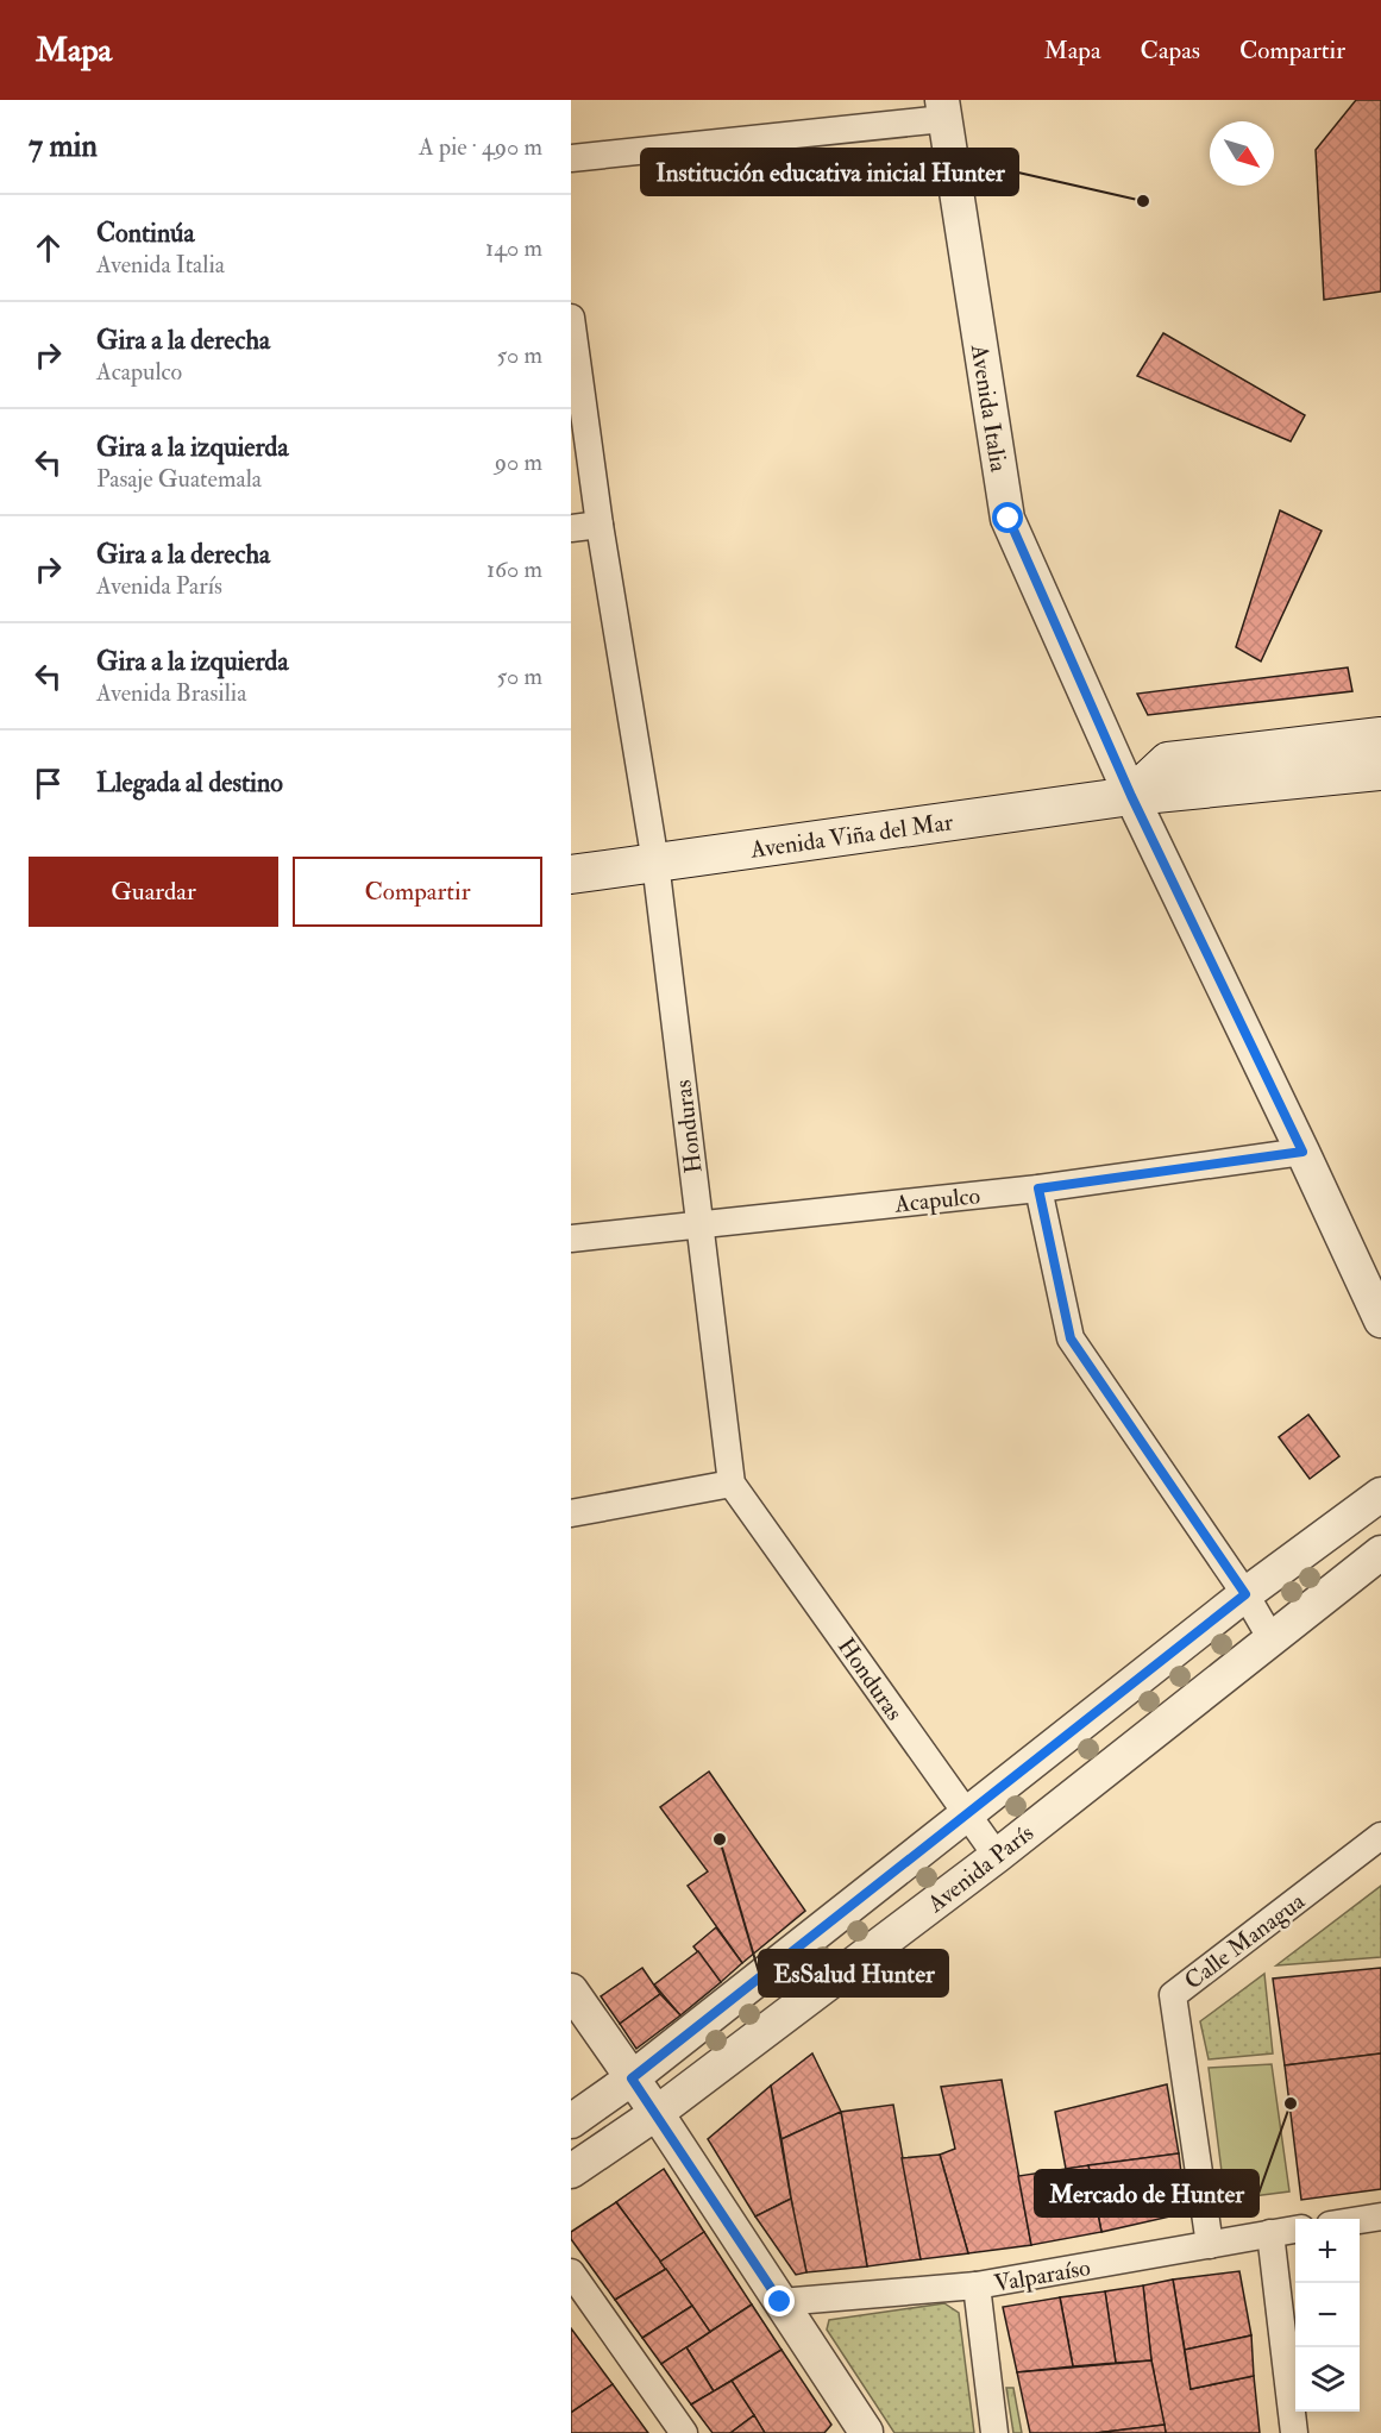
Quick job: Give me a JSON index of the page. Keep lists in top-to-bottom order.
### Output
{
  "streets": {
    "main road": ["Avenida Viña del Mar"],
    "street": [
      "Avenida Italia",
      "Honduras",
      "Acapulco",
      "Avenida París",
      "Calle Managua",
      "Valparaíso"
    ]
  },
  "crossings": [
    ["Avenida Italia", "Avenida Viña del Mar"],
    ["Avenida Italia", "Acapulco"],
    ["Avenida Viña del Mar", "Honduras"],
    ["Honduras", "Acapulco"],
    ["Honduras", "Avenida París"],
    ["Calle Managua", "Valparaíso"]
  ],
  "places": ["Institución educativa inicial Hunter", "EsSalud Hunter", "Mercado de Hunter"],
  "north": "bottom right",
  "page": {
    "header": "Mapa",
    "nav": ["Mapa", "Capas", "Compartir"],
    "heading": ["7 min", "A pie · 490 m"],
    "list": [
      ["Continúa", "Avenida Italia", "140 m"],
      ["Gira a la derecha", "Acapulco", "50 m"],
      ["Gira a la izquierda", "Pasaje Guatemala", "90 m"],
      ["Gira a la derecha", "Avenida París", "160 m"],
      ["Gira a la izquierda", "Avenida Brasilia", "50 m"],
      "Llegada al destino"
    ],
    "buttons": ["Guardar", "Compartir"],
    "map_buttons": ["+", "−"]
  }
}
